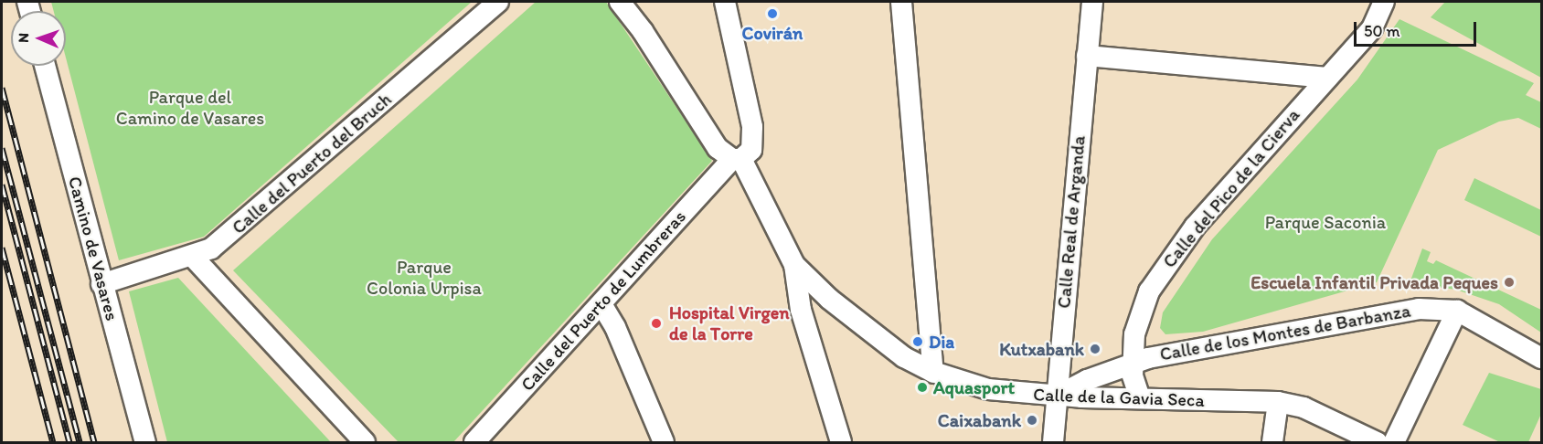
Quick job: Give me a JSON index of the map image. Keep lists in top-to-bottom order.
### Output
{
  "streets": {
    "street": [
      "Calle del Puerto del Bruch",
      "Calle del Pico de la Cierva",
      "Calle Real de Arganda",
      "Camino de Vasares",
      "Calle del Puerto de Lumbreras",
      "Calle de los Montes de Barbanza",
      "Calle de la Gavia Seca"
    ]
  },
  "crossings": [
    ["Calle del Puerto del Bruch", "Camino de Vasares"],
    ["Calle del Pico de la Cierva", "Calle de los Montes de Barbanza"],
    ["Calle del Pico de la Cierva", "Calle de la Gavia Seca"],
    ["Calle Real de Arganda", "Calle de los Montes de Barbanza"],
    ["Calle Real de Arganda", "Calle de la Gavia Seca"],
    ["Calle de los Montes de Barbanza", "Calle de la Gavia Seca"]
  ],
  "parks": ["Parque del Camino de Vasares", "Parque Saconia", "Parque Colonia Urpisa"],
  "places": [
    "Covirán",
    "Escuela Infantil Privada Peques",
    "Hospital Virgen de la Torre",
    "Dia",
    "Kutxabank",
    "Aquasport",
    "Caixabank"
  ],
  "scale_bar": "50 m",
  "north": "left"
}
